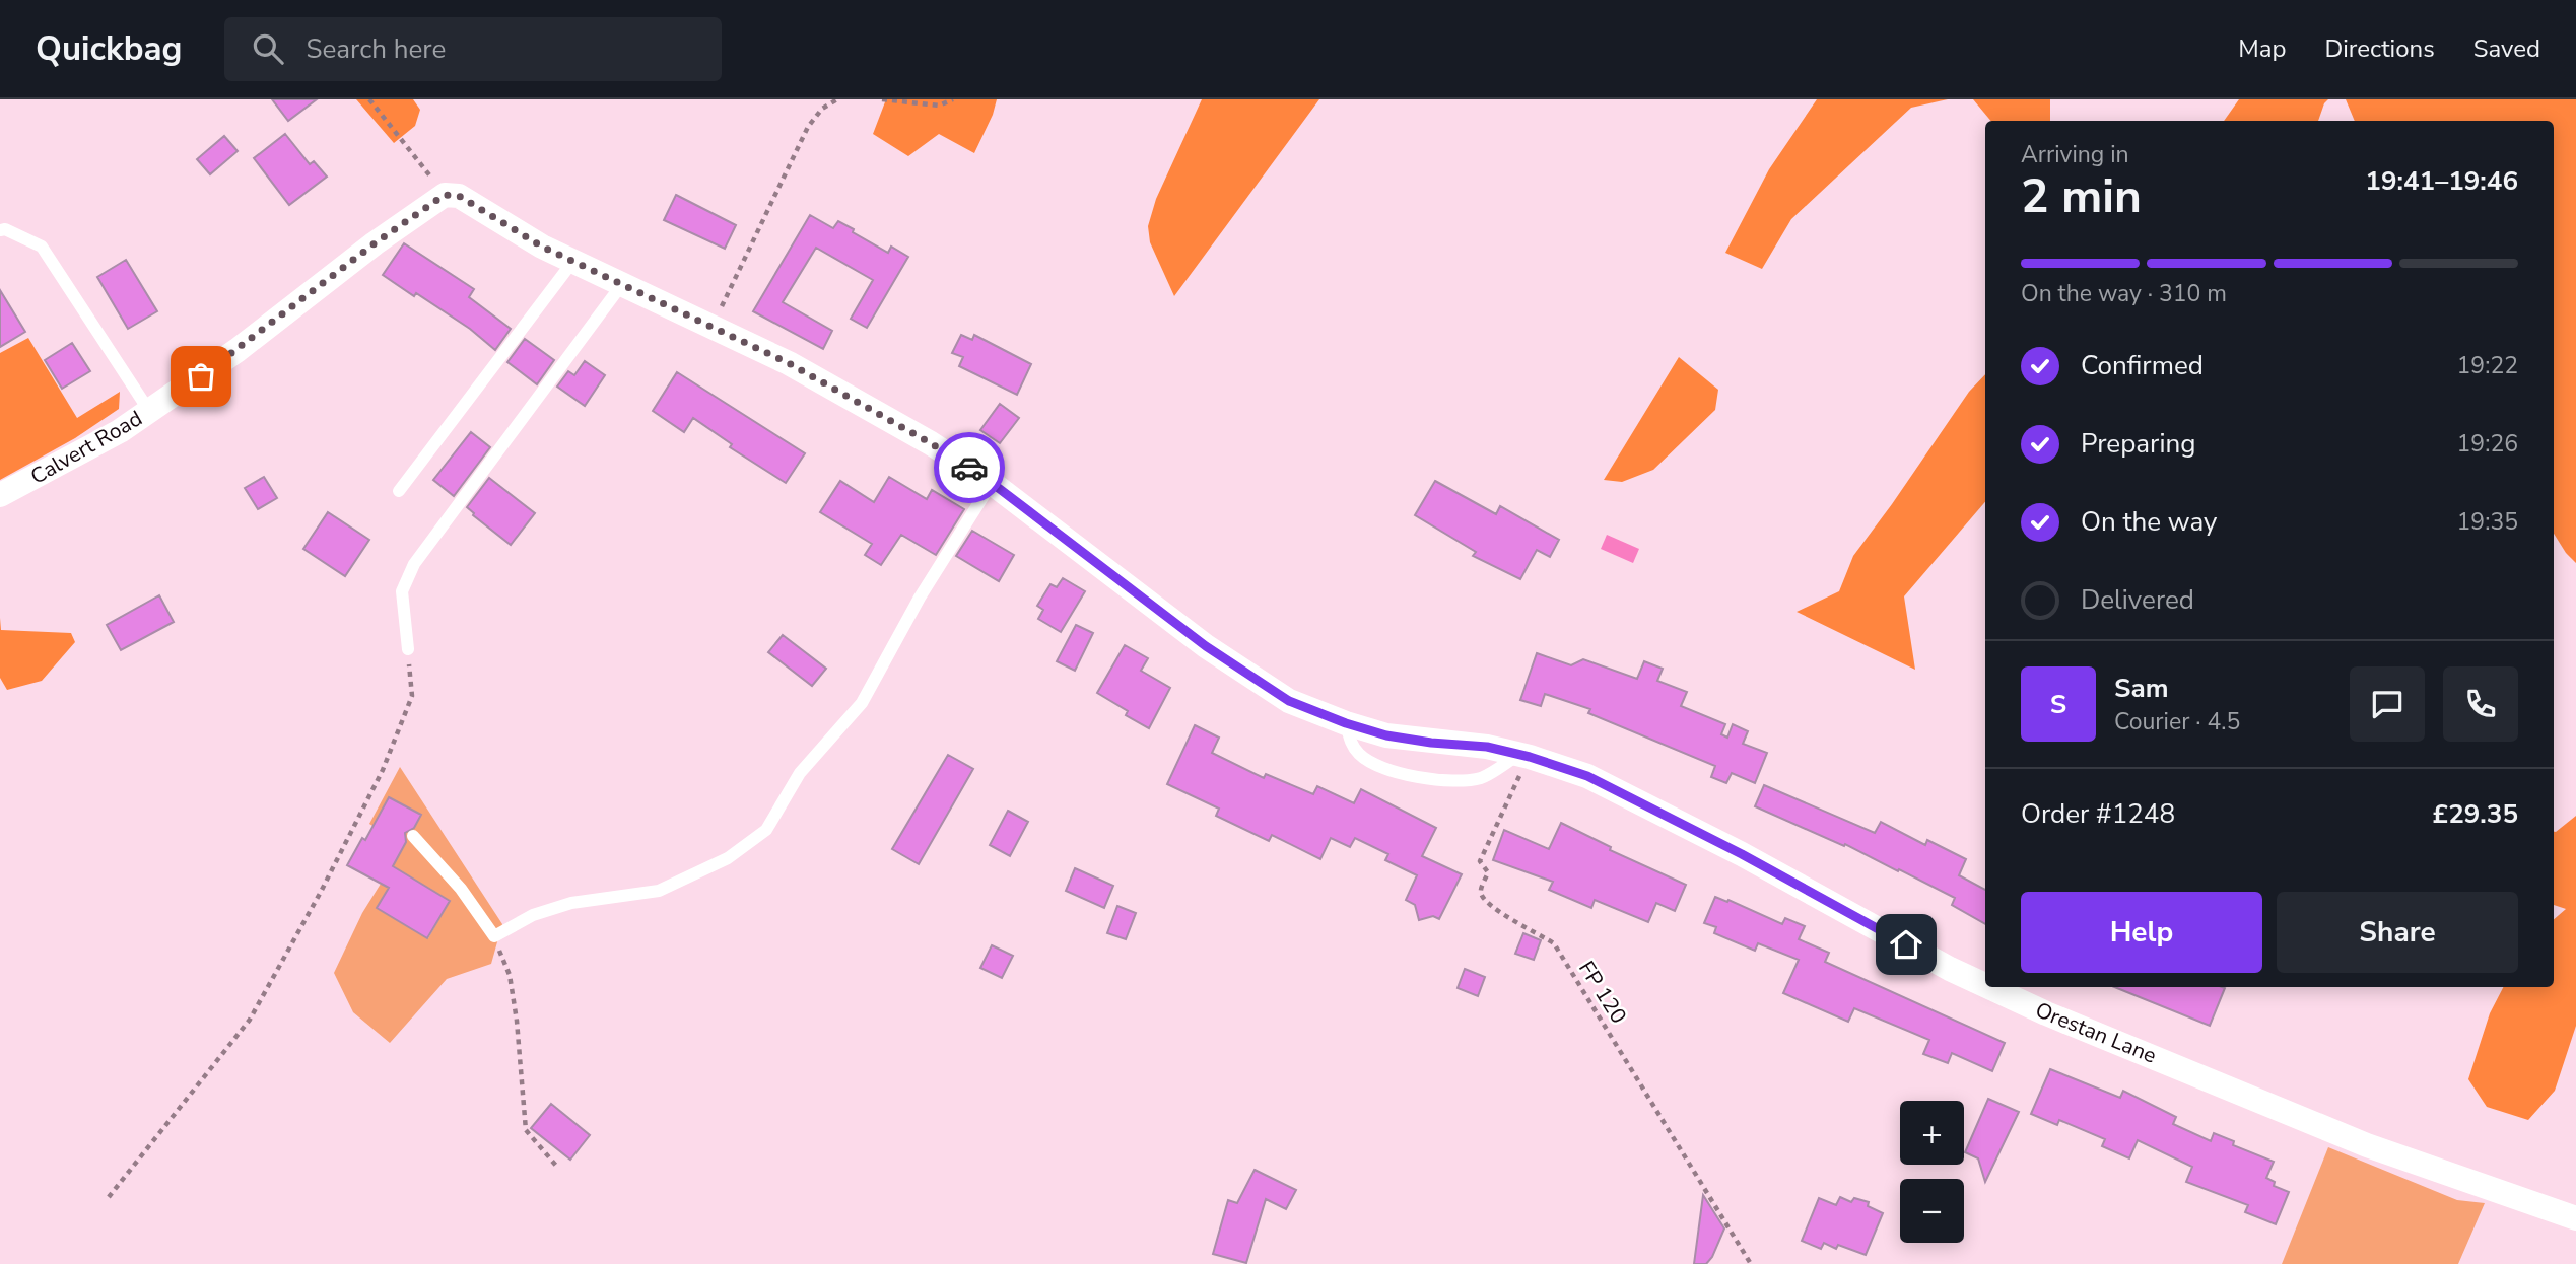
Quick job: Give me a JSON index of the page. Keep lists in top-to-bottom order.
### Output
{
  "streets": {
    "street": ["Calvert Road", "Orestan Lane"],
    "path": ["FP 120"]
  },
  "crossings": [
    ["Calvert Road", "Orestan Lane"],
    ["FP 120", "Orestan Lane"]
  ],
  "page": {
    "header": "Quickbag",
    "search": "Search here",
    "nav": ["Map", "Directions", "Saved"],
    "heading": ["2 min", "Arriving in", "19:41–19:46"],
    "panel": [
      "Sam",
      "Courier · 4.5",
      "Order #1248",
      "£29.35"
    ],
    "bar": "On the way · 310 m",
    "list": [
      ["Confirmed", "19:22"],
      ["Preparing", "19:26"],
      ["On the way", "19:35"],
      "Delivered"
    ],
    "round": "S",
    "buttons": ["Help", "Share"],
    "map_buttons": ["+", "−"]
  }
}
